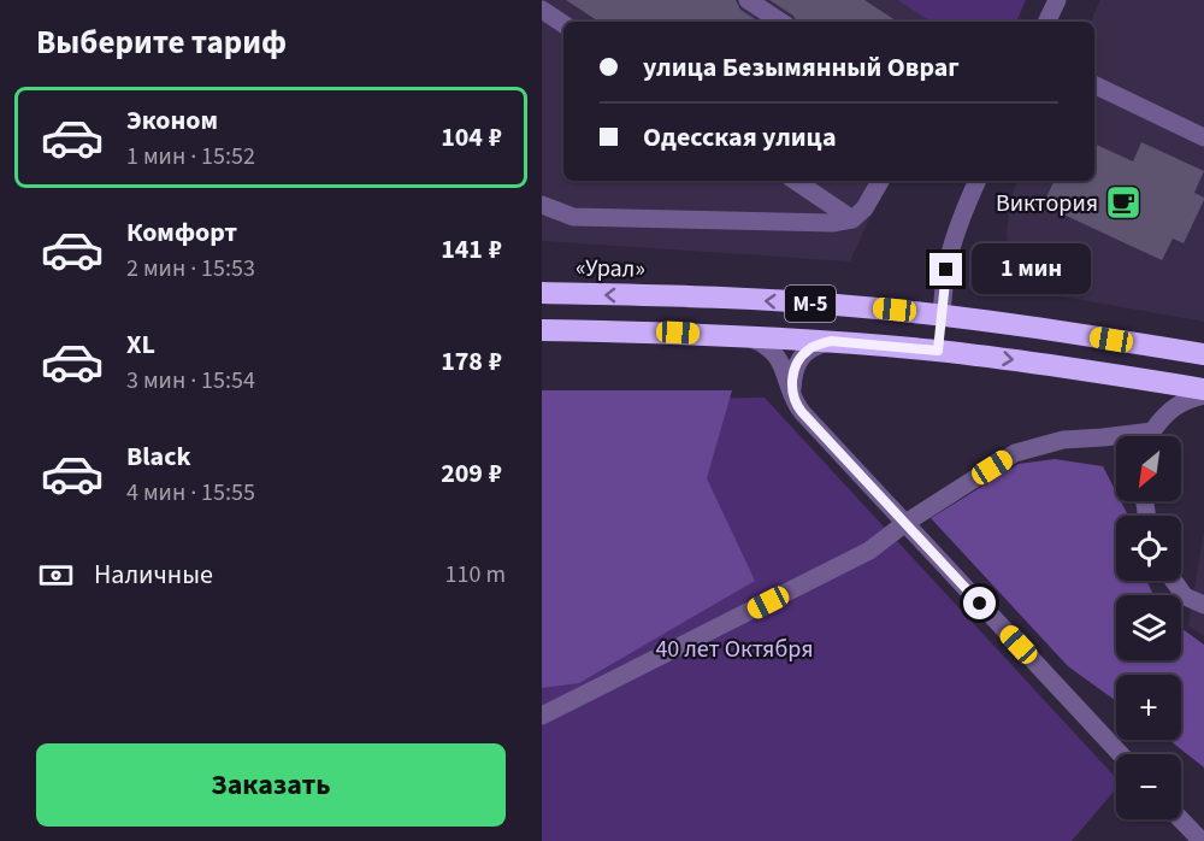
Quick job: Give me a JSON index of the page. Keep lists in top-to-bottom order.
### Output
{
  "streets": {
    "highway": ["«Урал»", "М-5"]
  },
  "crossings": [
    ["«Урал»", "М-5"]
  ],
  "parks": ["40 лет Октября"],
  "places": {
    "cafe": ["Виктория"]
  },
  "north": "bottom left",
  "page": {
    "heading": "Выберите тариф",
    "banner": ["улица Безымянный Овраг", "Одесская улица"],
    "list": [
      {
        "name": "Эконом",
        "note": "1 мин · 15:52",
        "value": "104 ₽"
      },
      {
        "name": "Комфорт",
        "note": "2 мин · 15:53",
        "value": "141 ₽"
      },
      {
        "name": "XL",
        "note": "3 мин · 15:54",
        "value": "178 ₽"
      },
      {
        "name": "Black",
        "note": "4 мин · 15:55",
        "value": "209 ₽"
      }
    ],
    "bubble": "1 мин",
    "map_buttons": ["+", "−"],
    "pay": ["Наличные", "110 m"],
    "buttons": "Заказать"
  }
}
